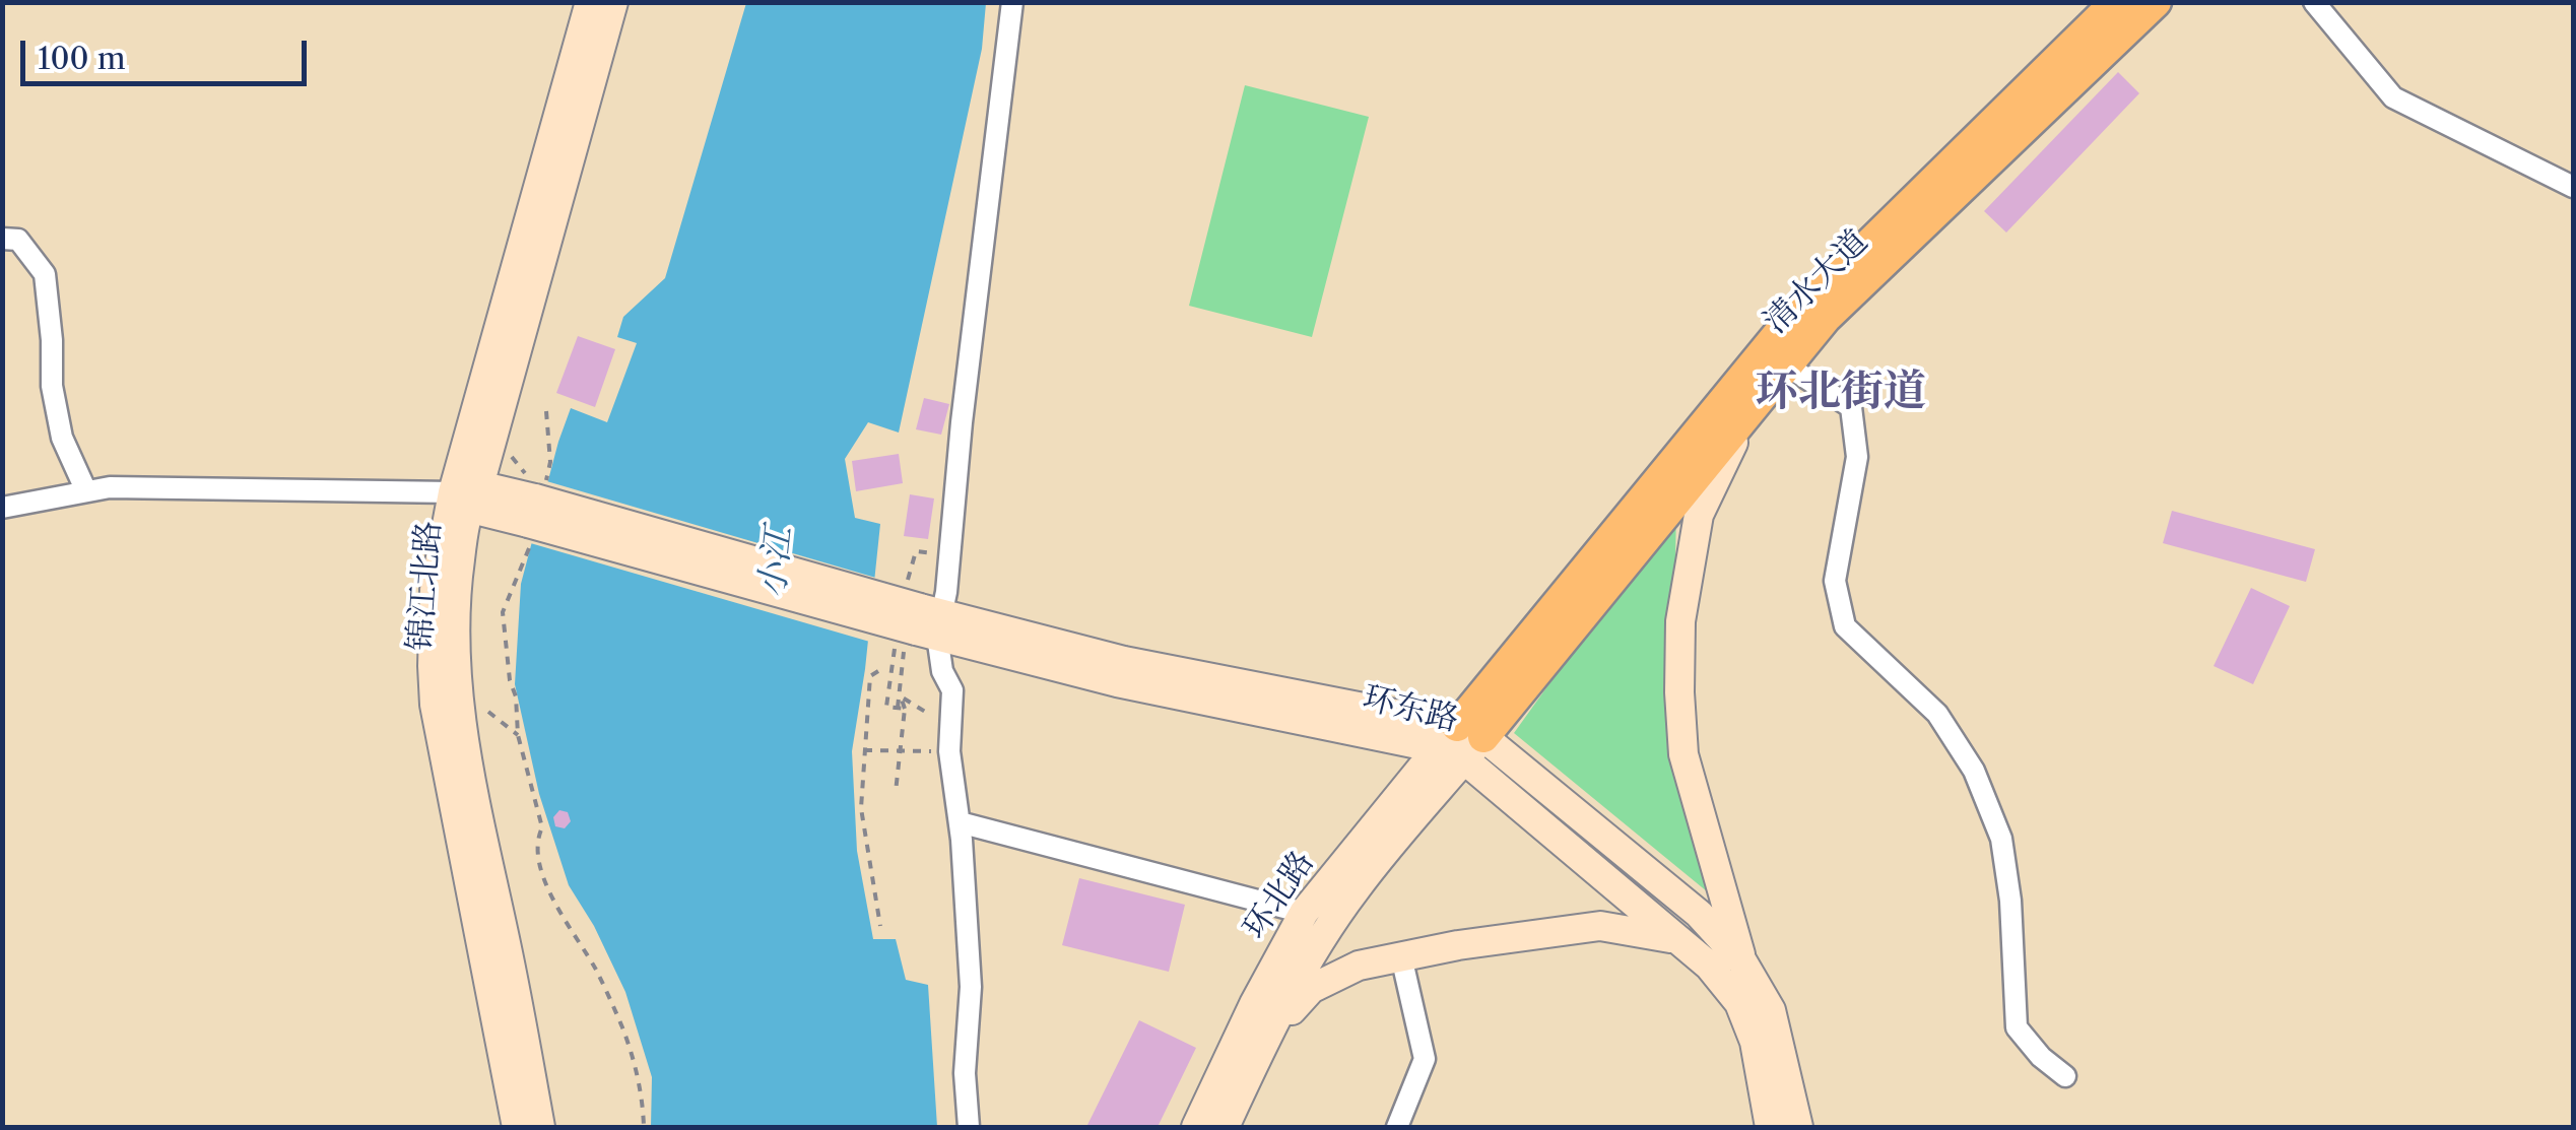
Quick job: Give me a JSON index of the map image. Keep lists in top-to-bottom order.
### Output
{
  "streets": {
    "main road": [
      "清水大道",
      "锦江北路",
      "环东路",
      "环北路"
    ]
  },
  "crossings": [
    ["清水大道", "环东路"],
    ["清水大道", "环北路"],
    ["环东路", "环北路"]
  ],
  "districts": ["环北街道"],
  "water": ["小江"],
  "scale_bar": "100 m"
}
